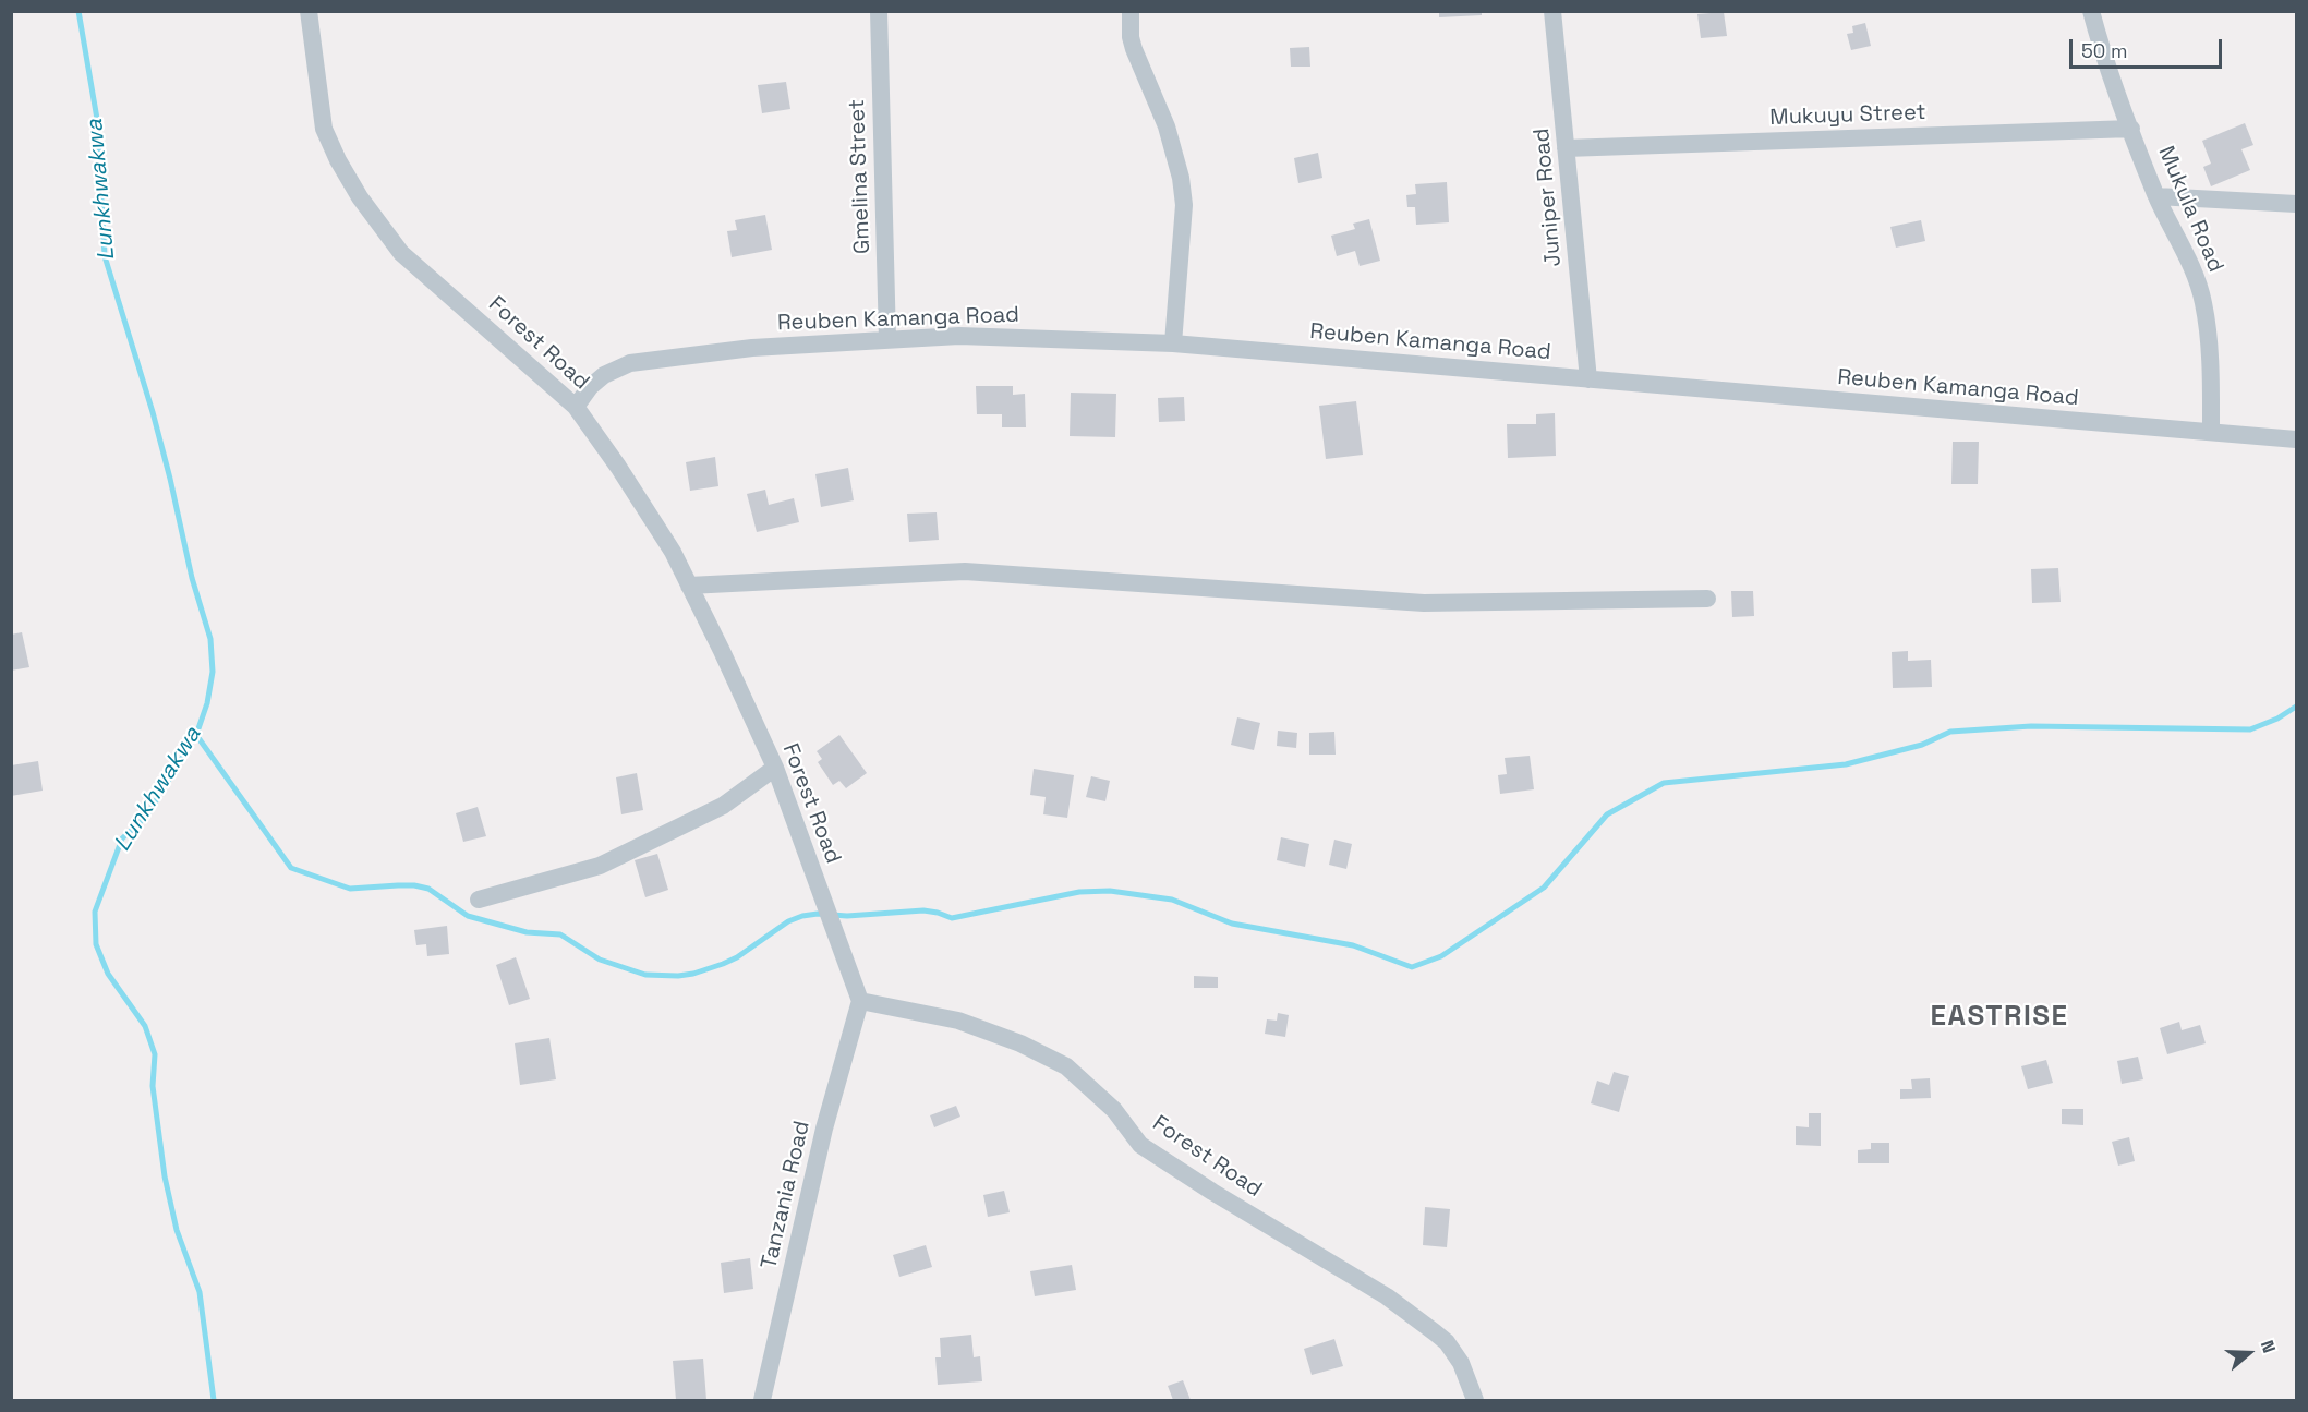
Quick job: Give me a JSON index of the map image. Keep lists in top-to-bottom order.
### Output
{
  "streets": {
    "street": [
      "Mukuyu Street",
      "Gmelina Street",
      "Juniper Road",
      "Mukula Road",
      "Reuben Kamanga Road",
      "Forest Road",
      "Tanzania Road"
    ]
  },
  "crossings": [
    ["Mukuyu Street", "Juniper Road"],
    ["Mukuyu Street", "Mukula Road"],
    ["Gmelina Street", "Reuben Kamanga Road"],
    ["Juniper Road", "Reuben Kamanga Road"],
    ["Mukula Road", "Reuben Kamanga Road"],
    ["Reuben Kamanga Road", "Forest Road"],
    ["Forest Road", "Tanzania Road"]
  ],
  "districts": ["EASTRISE"],
  "water": ["Lunkhwakwa"],
  "scale_bar": "50 m",
  "north": "right"
}
